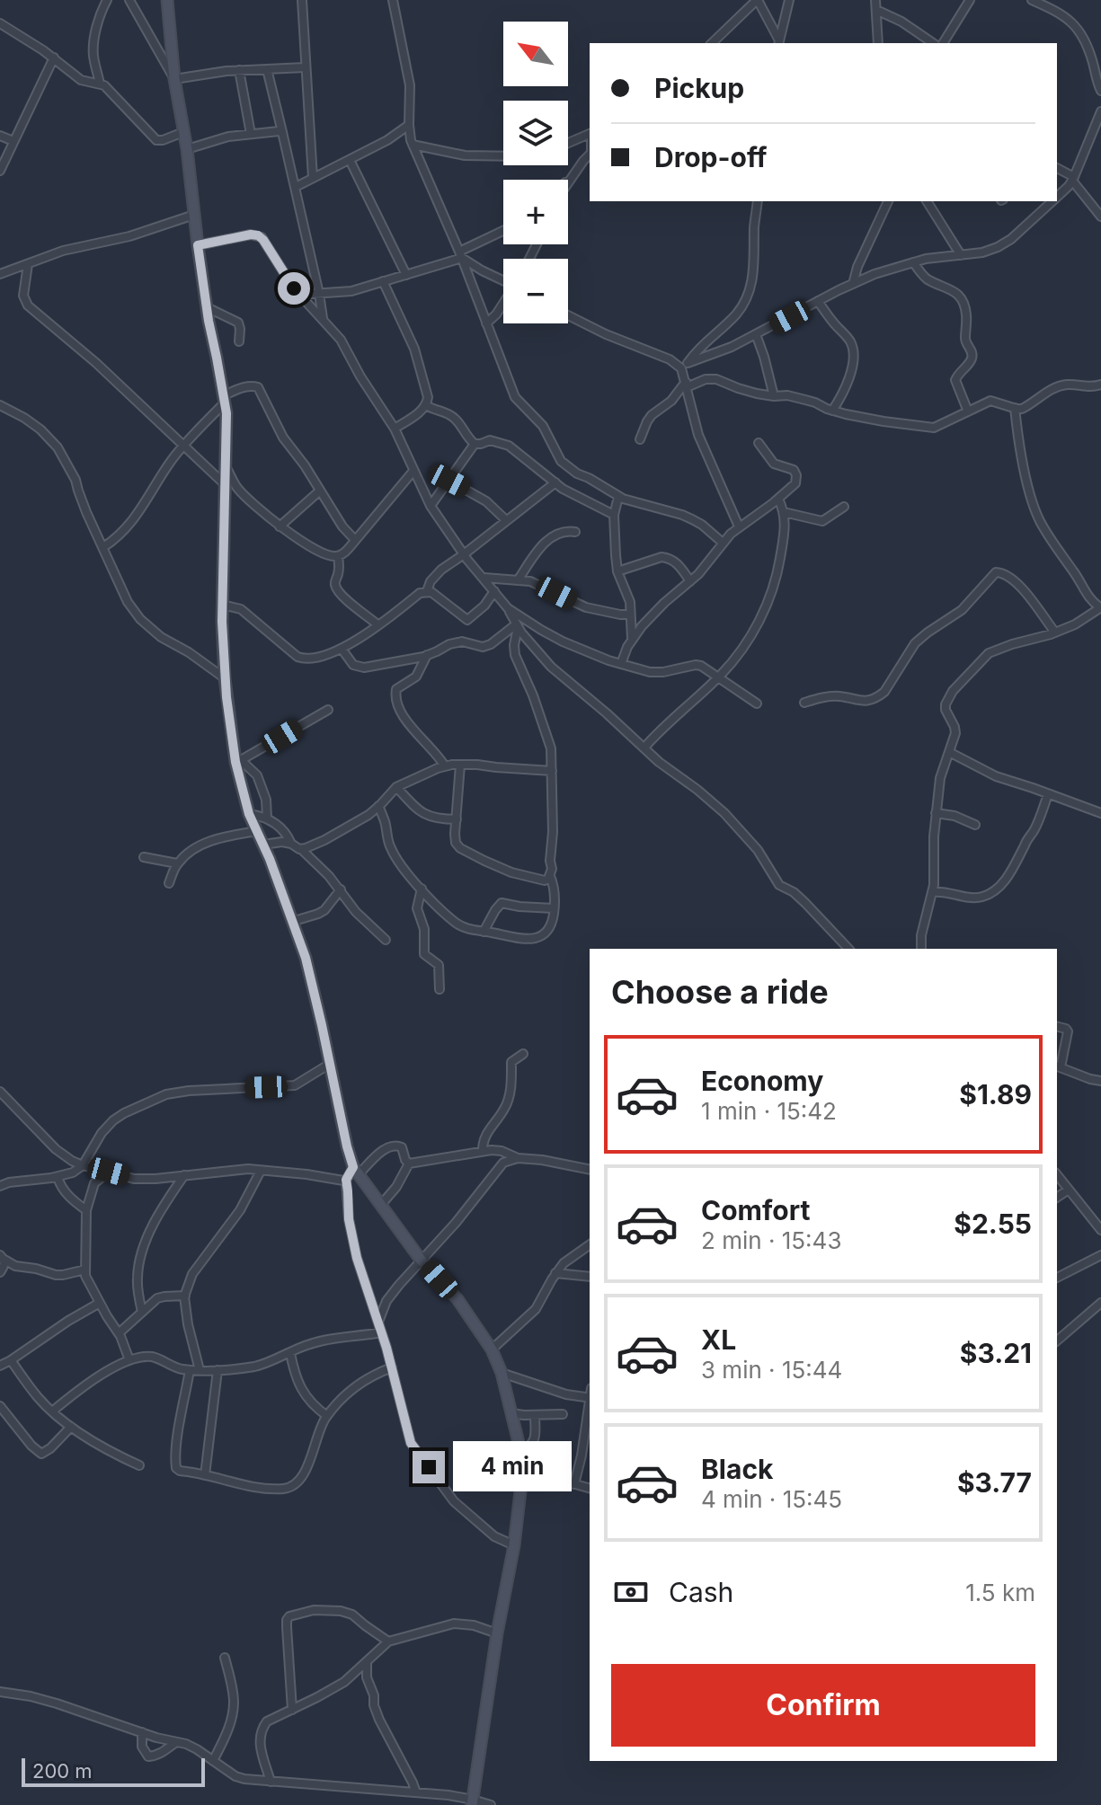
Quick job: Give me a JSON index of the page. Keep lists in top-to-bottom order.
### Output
{
  "scale_bar": "200 m",
  "north": "top left",
  "page": {
    "map_buttons": ["+", "−"],
    "banner": ["Pickup", "Drop-off"],
    "heading": "Choose a ride",
    "list": [
      {
        "name": "Economy",
        "note": "1 min · 15:42",
        "value": "$1.89"
      },
      {
        "name": "Comfort",
        "note": "2 min · 15:43",
        "value": "$2.55"
      },
      {
        "name": "XL",
        "note": "3 min · 15:44",
        "value": "$3.21"
      },
      {
        "name": "Black",
        "note": "4 min · 15:45",
        "value": "$3.77"
      }
    ],
    "bubble": "4 min",
    "pay": ["Cash", "1.5 km"],
    "buttons": "Confirm",
    "scale": "200 m"
  }
}
